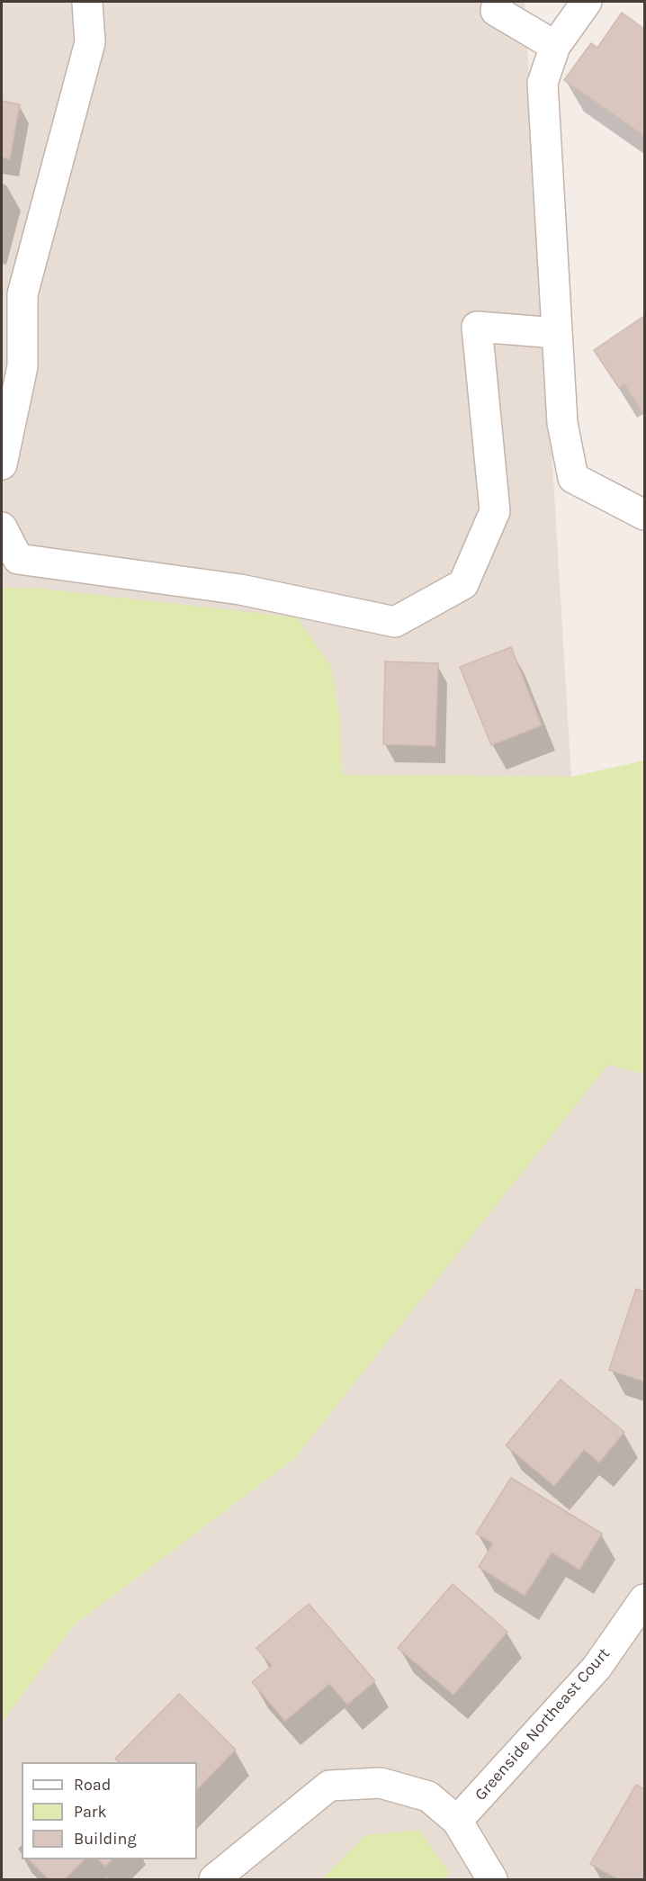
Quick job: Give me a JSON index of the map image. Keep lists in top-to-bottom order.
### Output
{
  "streets": {
    "street": ["Greenside Northeast Court"]
  },
  "legend": ["Road", "Park", "Building"]
}
